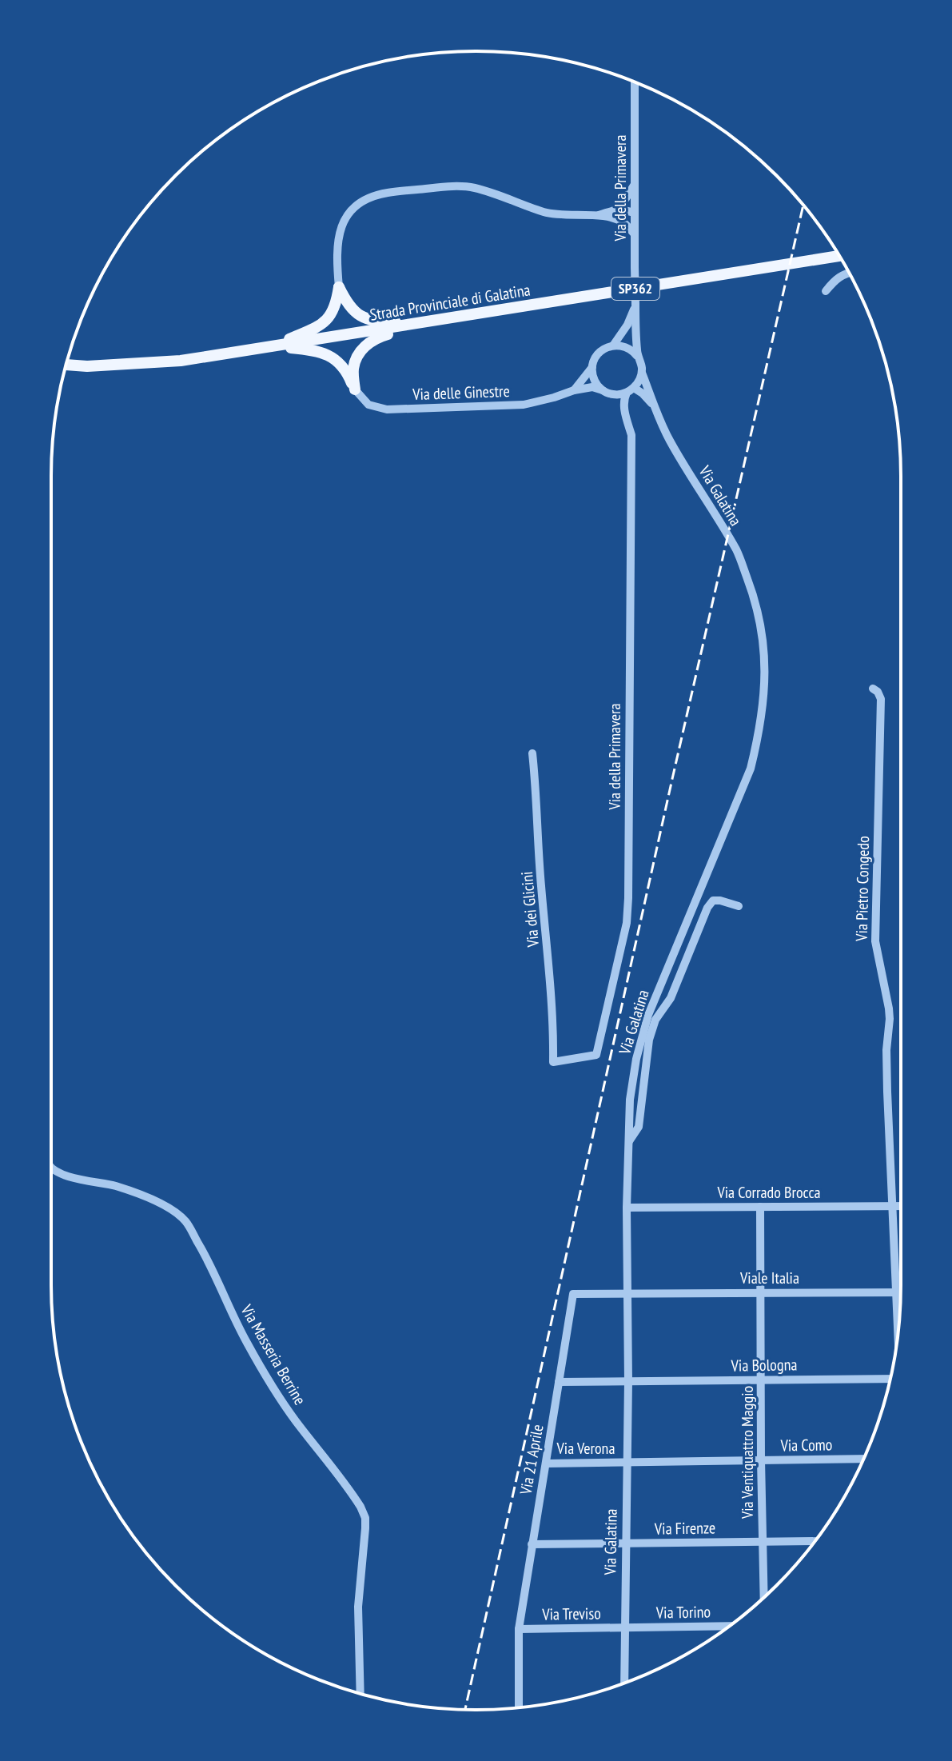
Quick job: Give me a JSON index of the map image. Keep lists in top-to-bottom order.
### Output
{
  "streets": {
    "main road": ["SP362", "Strada Provinciale di Galatina"],
    "street": [
      "Via della Primavera",
      "Via delle Ginestre",
      "Via Galatina",
      "Via Pietro Congedo",
      "Via dei Glicini",
      "Via Corrado Brocca",
      "Viale Italia",
      "Via Masseria Berrine",
      "Via Bologna",
      "Via Como",
      "Via Verona",
      "Via Ventiquattro Maggio",
      "Via 21 Aprile",
      "Via Firenze",
      "Via Torino",
      "Via Treviso"
    ]
  },
  "crossings": [
    ["Via della Primavera", "Via delle Ginestre"],
    ["Via della Primavera", "Via Galatina"],
    ["Via della Primavera", "Via dei Glicini"],
    ["Via delle Ginestre", "Via Galatina"],
    ["Via Galatina", "Via Corrado Brocca"],
    ["Via Galatina", "Viale Italia"],
    ["Via Galatina", "Via Bologna"],
    ["Via Galatina", "Via Como"],
    ["Via Galatina", "Via Verona"],
    ["Via Galatina", "Via Firenze"],
    ["Via Galatina", "Via Torino"],
    ["Via Galatina", "Via Treviso"],
    ["Via Pietro Congedo", "Via Corrado Brocca"],
    ["Via Pietro Congedo", "Viale Italia"],
    ["Via Corrado Brocca", "Via Ventiquattro Maggio"],
    ["Viale Italia", "Via Ventiquattro Maggio"],
    ["Viale Italia", "Via 21 Aprile"],
    ["Via Bologna", "Via Ventiquattro Maggio"],
    ["Via Bologna", "Via 21 Aprile"],
    ["Via Como", "Via Verona"],
    ["Via Como", "Via Ventiquattro Maggio"],
    ["Via Verona", "Via 21 Aprile"],
    ["Via Ventiquattro Maggio", "Via Firenze"],
    ["Via 21 Aprile", "Via Firenze"],
    ["Via 21 Aprile", "Via Treviso"],
    ["Via Torino", "Via Treviso"]
  ]
}
